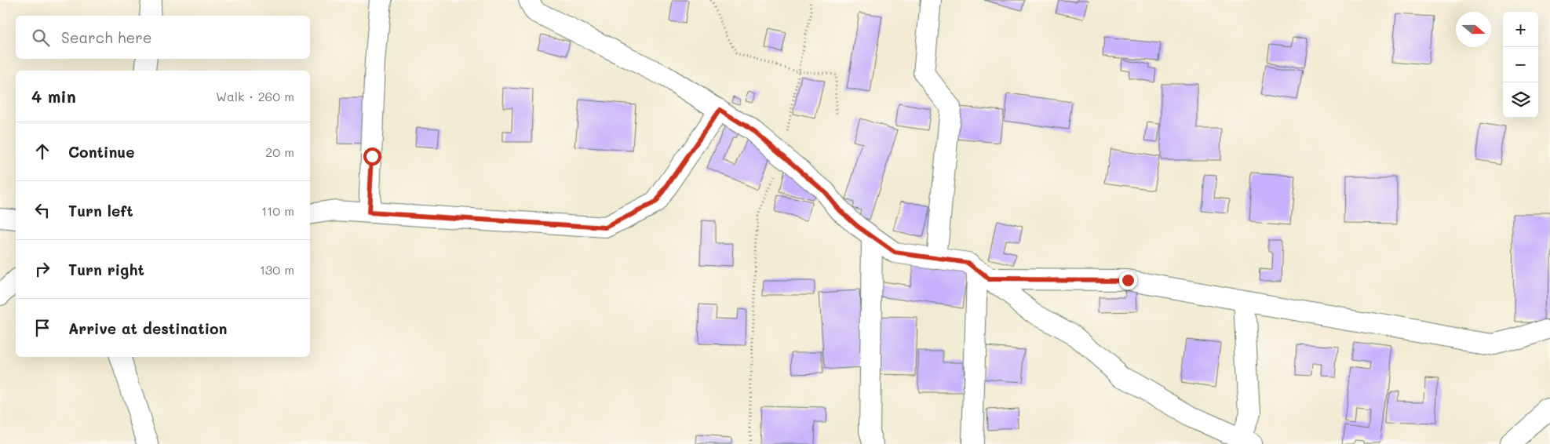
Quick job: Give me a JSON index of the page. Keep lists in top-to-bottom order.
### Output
{
  "north": "right",
  "page": {
    "map_buttons": ["+", "−"],
    "search": "Search here",
    "heading": ["4 min", "Walk · 260 m"],
    "list": [
      ["Continue", "20 m"],
      ["Turn left", "110 m"],
      ["Turn right", "130 m"],
      "Arrive at destination"
    ]
  }
}
